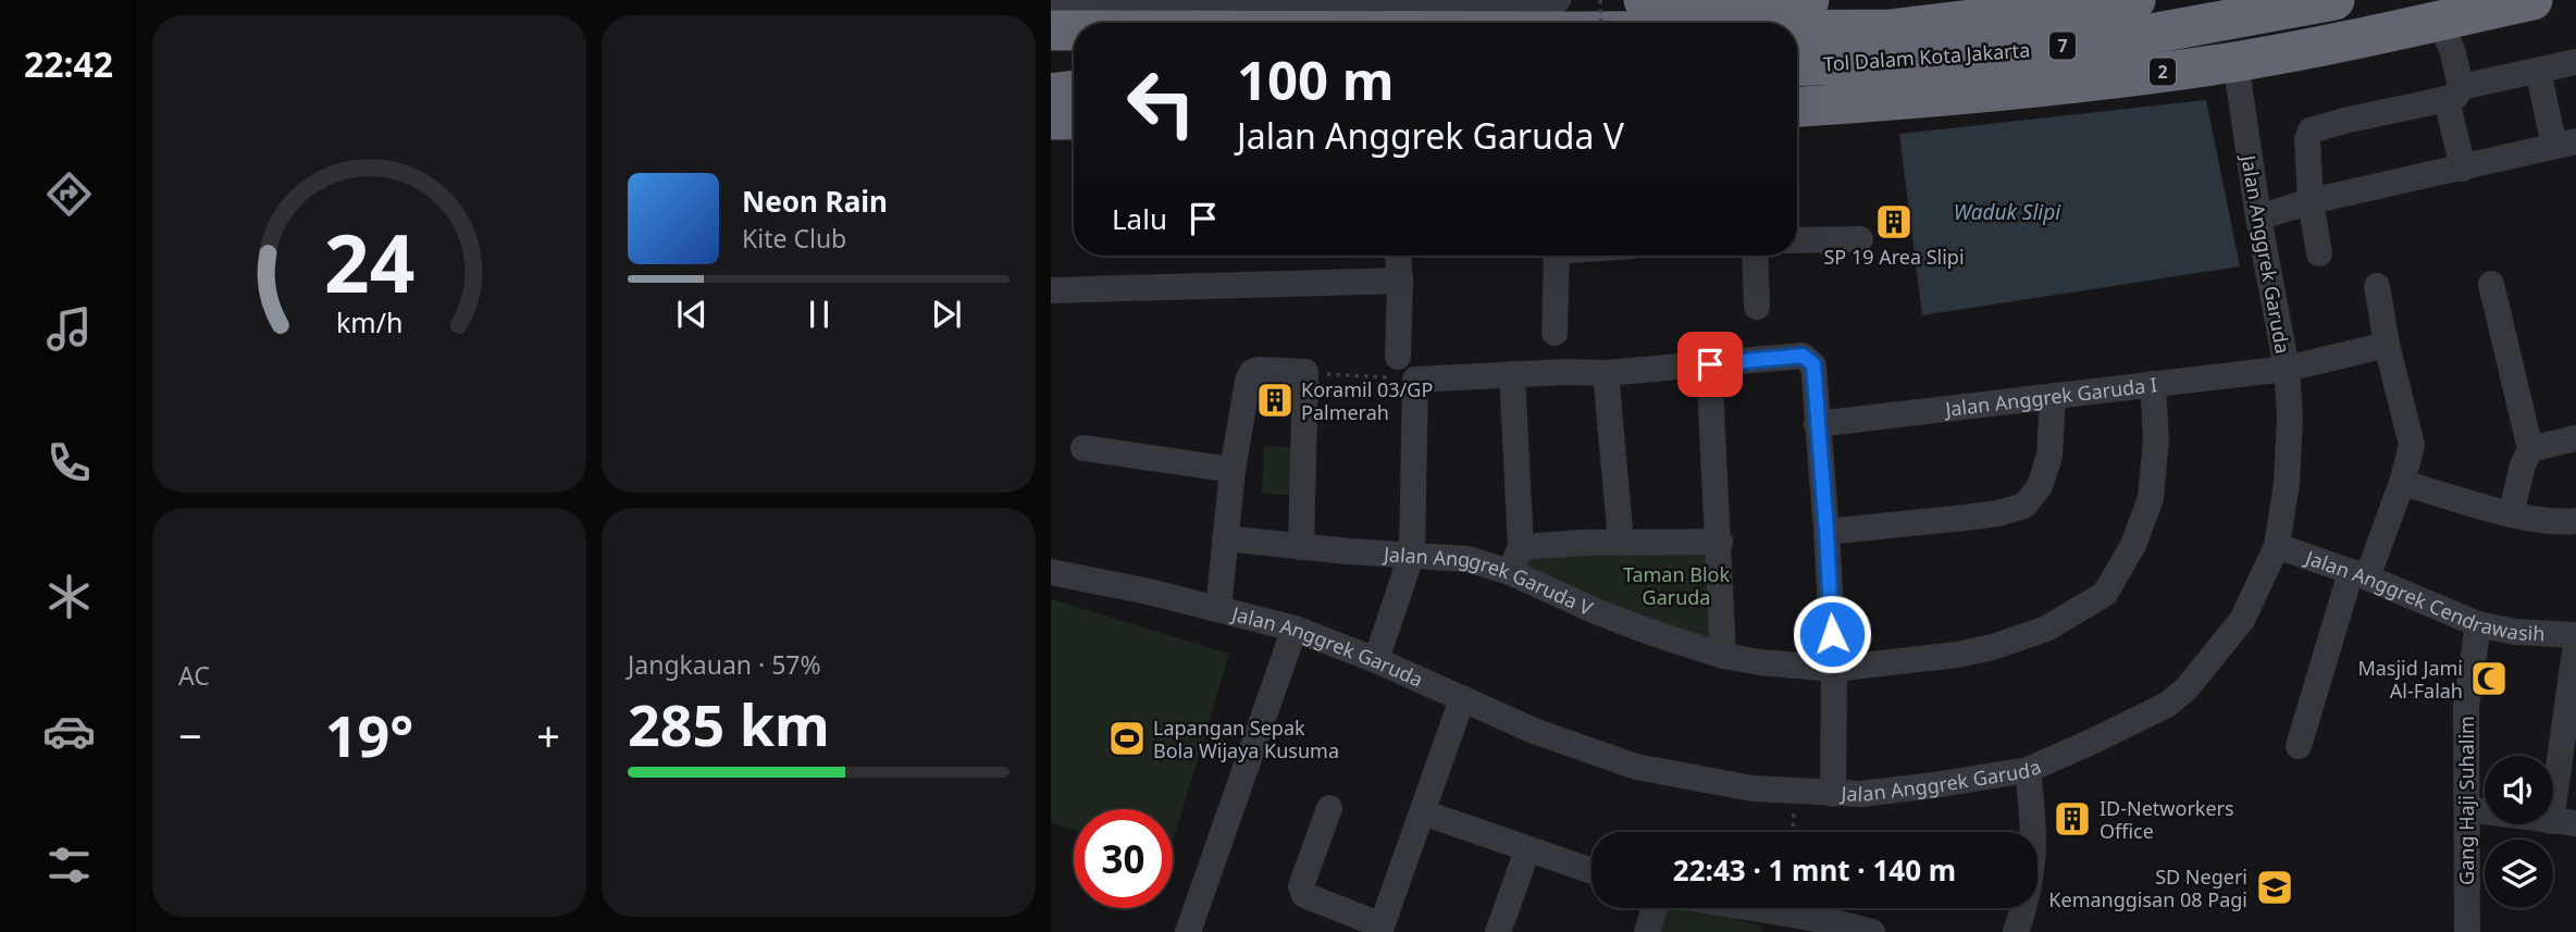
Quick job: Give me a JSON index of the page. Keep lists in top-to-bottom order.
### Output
{
  "streets": {
    "highway": ["7", "Tol Dalam Kota Jakarta", "2"],
    "street": [
      "Jalan Anggrek Garuda",
      "Jalan Anggrek Garuda I",
      "Jalan Anggrek Garuda V",
      "Jalan Anggrek Cendrawasih",
      "Gang Haji Suhalim"
    ]
  },
  "crossings": [
    ["2", "Jalan Anggrek Garuda"],
    ["Jalan Anggrek Garuda", "Jalan Anggrek Garuda I"],
    ["Jalan Anggrek Garuda", "Jalan Anggrek Cendrawasih"],
    ["Jalan Anggrek Garuda I", "Jalan Anggrek Garuda V"],
    ["Jalan Anggrek Cendrawasih", "Gang Haji Suhalim"]
  ],
  "water": ["Waduk Slipi"],
  "parks": ["Taman Blok Garuda"],
  "places": {
    "building": ["SP 19 Area Slipi", "Koramil 03/GP Palmerah", "ID-Networkers Office"],
    "mosque": ["Masjid Jami Al-Falah"],
    "sports": ["Lapangan Sepak Bola Wijaya Kusuma"],
    "school or university": ["SD Negeri Kemanggisan 08 Pagi"]
  },
  "page": {
    "tabs": "22:42",
    "turn": ["100 m", "Jalan Anggrek Garuda V"],
    "song": ["Neon Rain", "Kite Club"],
    "then": "Lalu",
    "tile": [
      "AC",
      ["Jangkauan · 57%", "285 km"]
    ],
    "heat": ["−", "19°", "+"],
    "limit": "30",
    "trip": "22:43 · 1 mnt · 140 m",
    "gauge": ["24", "km/h"]
  }
}
